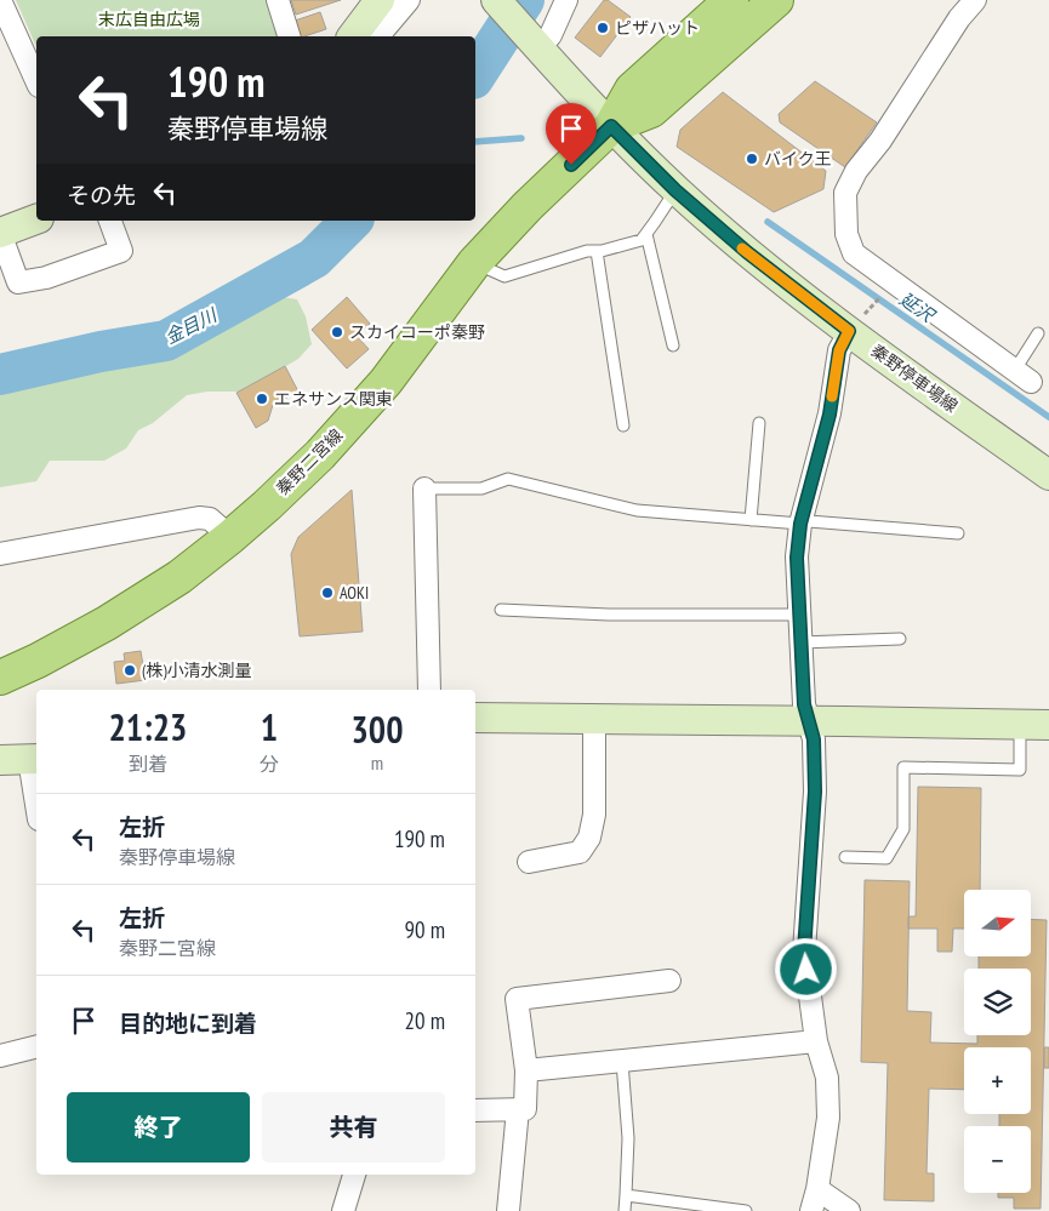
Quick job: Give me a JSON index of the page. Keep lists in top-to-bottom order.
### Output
{
  "streets": {
    "main road": ["秦野停車場線", "秦野二宮線"]
  },
  "crossings": [
    ["秦野停車場線", "秦野二宮線"]
  ],
  "water": ["延沢", "金目川"],
  "parks": ["末広自由広場"],
  "places": [
    "ピザハット",
    "バイク王",
    "スカイコーポ秦野",
    "エネサンス関東",
    "AOKI",
    "(株)小清水測量"
  ],
  "north": "right",
  "page": {
    "turn": ["190 m", "秦野停車場線"],
    "then": "その先",
    "eta": [
      "21:23",
      "到着",
      "1",
      "分",
      "300",
      "m"
    ],
    "list": [
      {
        "name": "左折",
        "note": "秦野停車場線",
        "value": "190 m"
      },
      {
        "name": "左折",
        "note": "秦野二宮線",
        "value": "90 m"
      },
      {
        "name": "目的地に到着",
        "value": "20 m"
      }
    ],
    "map_buttons": ["+", "−"],
    "buttons": ["終了", "共有"]
  }
}
